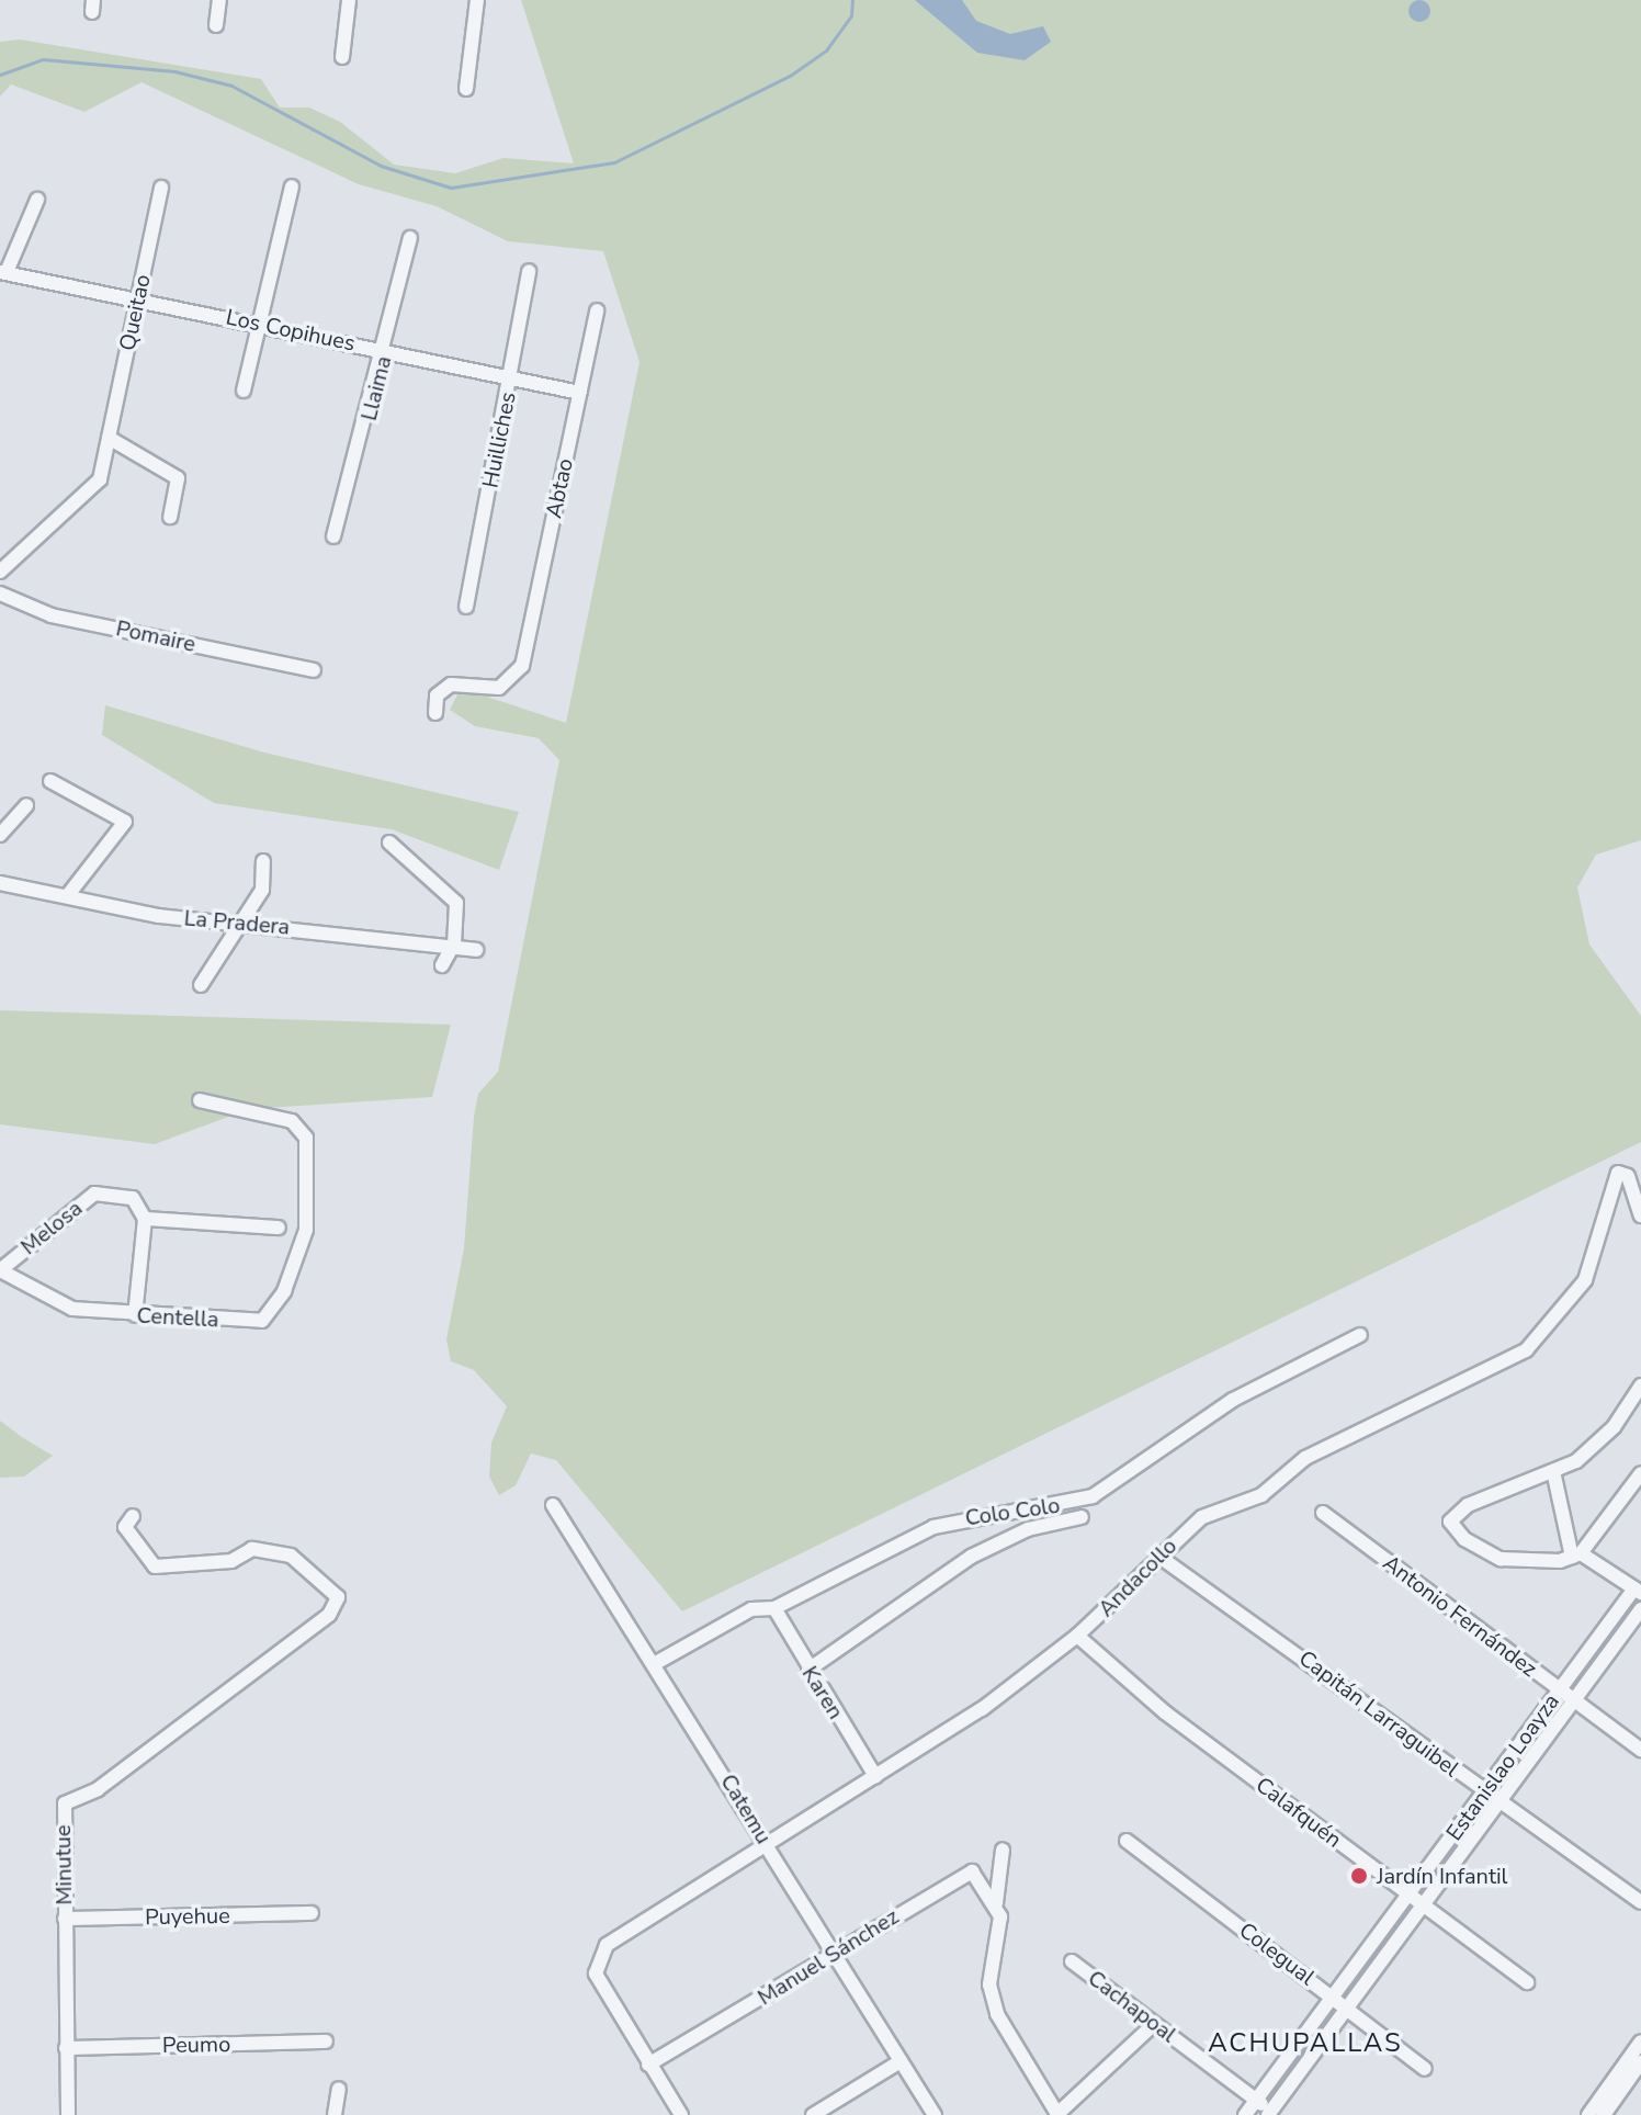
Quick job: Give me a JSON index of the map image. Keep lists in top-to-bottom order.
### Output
{
  "streets": {
    "street": [
      "Queitao",
      "Los Copihues",
      "Llaima",
      "Huilliches",
      "Abtao",
      "Pomaire",
      "La Pradera",
      "Melosa",
      "Centella",
      "Colo Colo",
      "Andacollo",
      "Antonio Fernández",
      "Karen",
      "Capitán Larraguibel",
      "Estanislao Loayza",
      "Catemu",
      "Calafquén",
      "Minutue",
      "Puyehue",
      "Colegual",
      "Manuel Sánchez",
      "Cachapoal",
      "Peumo"
    ]
  },
  "crossings": [
    ["Queitao", "Los Copihues"],
    ["Los Copihues", "Llaima"],
    ["Los Copihues", "Huilliches"],
    ["Los Copihues", "Abtao"],
    ["Melosa", "Centella"],
    ["Colo Colo", "Karen"],
    ["Colo Colo", "Catemu"],
    ["Andacollo", "Karen"],
    ["Andacollo", "Capitán Larraguibel"],
    ["Andacollo", "Catemu"],
    ["Andacollo", "Calafquén"],
    ["Andacollo", "Manuel Sánchez"],
    ["Antonio Fernández", "Estanislao Loayza"],
    ["Capitán Larraguibel", "Estanislao Loayza"],
    ["Estanislao Loayza", "Calafquén"],
    ["Estanislao Loayza", "Colegual"],
    ["Estanislao Loayza", "Cachapoal"],
    ["Catemu", "Manuel Sánchez"],
    ["Minutue", "Puyehue"],
    ["Minutue", "Peumo"]
  ],
  "districts": ["ACHUPALLAS"],
  "places": ["Jardín Infantil"]
}
